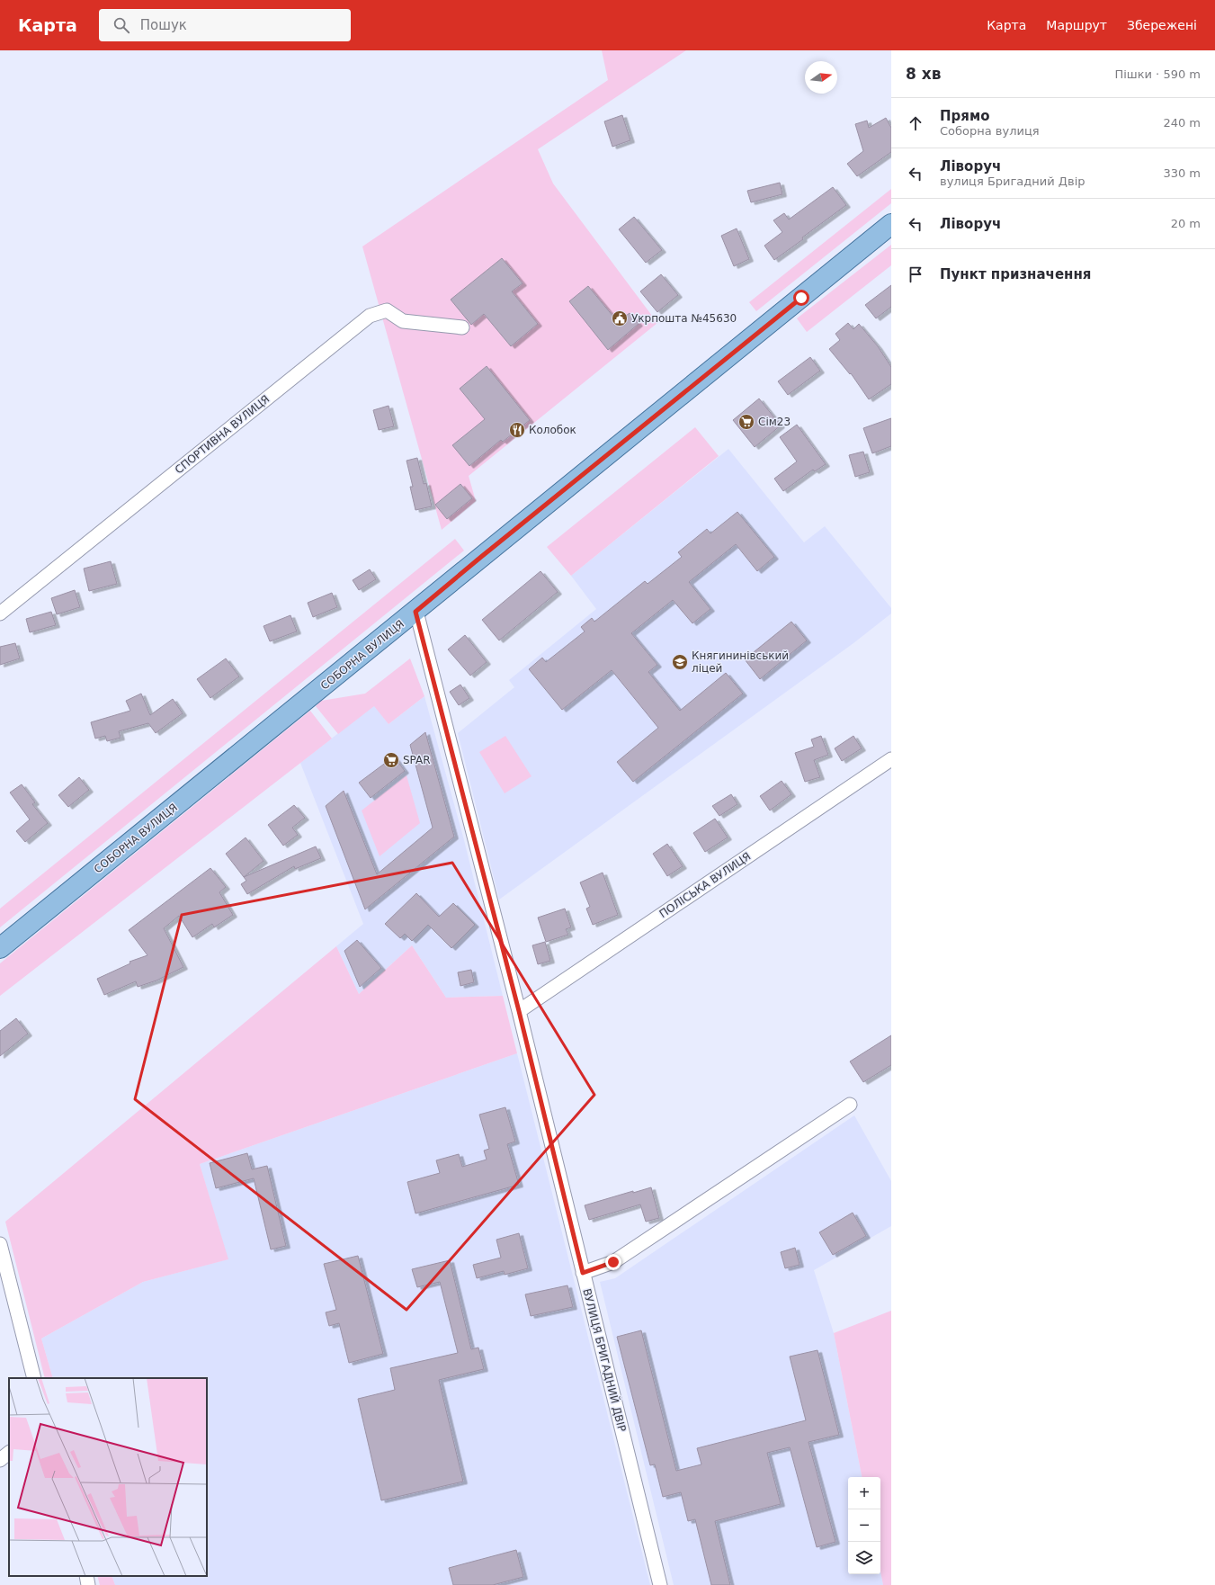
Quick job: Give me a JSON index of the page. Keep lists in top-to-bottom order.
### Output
{
  "streets": {
    "main road": ["СОБОРНА ВУЛИЦЯ"],
    "street": ["СПОРТИВНА ВУЛИЦЯ", "ПОЛІСЬКА ВУЛИЦЯ", "ВУЛИЦЯ БРИГАДНИЙ ДВІР"]
  },
  "crossings": [
    ["СОБОРНА ВУЛИЦЯ", "ВУЛИЦЯ БРИГАДНИЙ ДВІР"],
    ["ПОЛІСЬКА ВУЛИЦЯ", "ВУЛИЦЯ БРИГАДНИЙ ДВІР"]
  ],
  "places": {
    "public building": ["Укрпошта №45630"],
    "supermarket": ["Сім23", "SPAR"],
    "restaurant": ["Колобок"],
    "school or university": ["Княгининівський ліцей"]
  },
  "north": "right",
  "page": {
    "header": "Карта",
    "search": "Пошук",
    "nav": ["Карта", "Маршрут", "Збережені"],
    "heading": ["8 хв", "Пішки · 590 m"],
    "list": [
      ["Прямо", "Соборна вулиця", "240 m"],
      ["Ліворуч", "вулиця Бригадний Двір", "330 m"],
      ["Ліворуч", "20 m"],
      "Пункт призначення"
    ],
    "map_buttons": ["+", "−"]
  }
}
